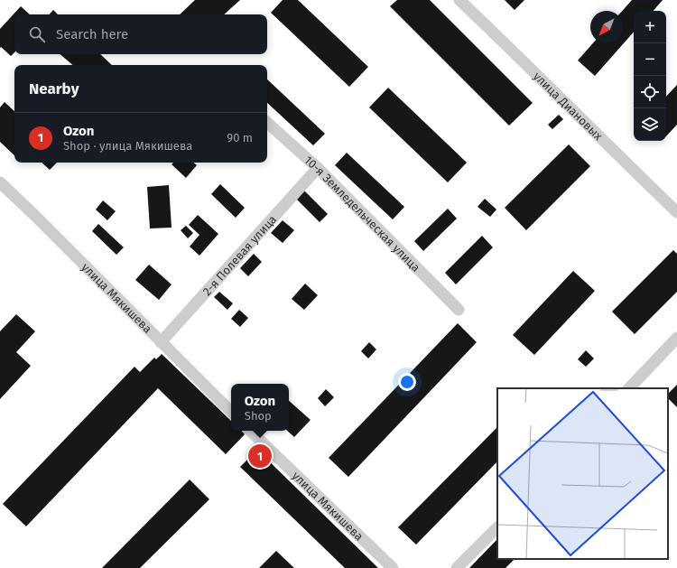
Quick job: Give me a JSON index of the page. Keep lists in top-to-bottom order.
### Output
{
  "streets": {
    "street": [
      "улица Диановых",
      "10-я Земледельческая улица",
      "2-я Полевая улица",
      "улица Мякишева"
    ]
  },
  "crossings": [
    ["10-я Земледельческая улица", "2-я Полевая улица"],
    ["2-я Полевая улица", "улица Мякишева"]
  ],
  "north": "bottom left",
  "page": {
    "map_buttons": ["+", "−"],
    "search": "Search here",
    "heading": "Nearby",
    "list": [
      {
        "mark": "1",
        "name": "Ozon",
        "note": "Shop · улица Мякишева",
        "value": "90 m"
      }
    ],
    "popup": ["Ozon", "Shop"],
    "pins": "1"
  }
}
